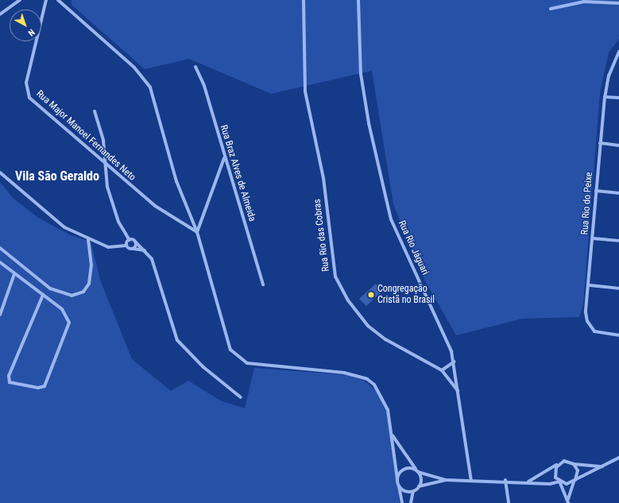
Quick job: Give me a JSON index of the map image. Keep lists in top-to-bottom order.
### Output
{
  "streets": {
    "street": [
      "Rua Major Manoel Fernandes Neto",
      "Rua Braz Alves de Almeida",
      "Rua Rio do Peixe",
      "Rua Rio das Cobras",
      "Rua Rio Jáguari"
    ]
  },
  "crossings": [
    ["Rua Rio das Cobras", "Rua Rio Jáguari"]
  ],
  "districts": ["Vila São Geraldo"],
  "places": ["Congregação Cristã no Brasil"],
  "north": "bottom right"
}
